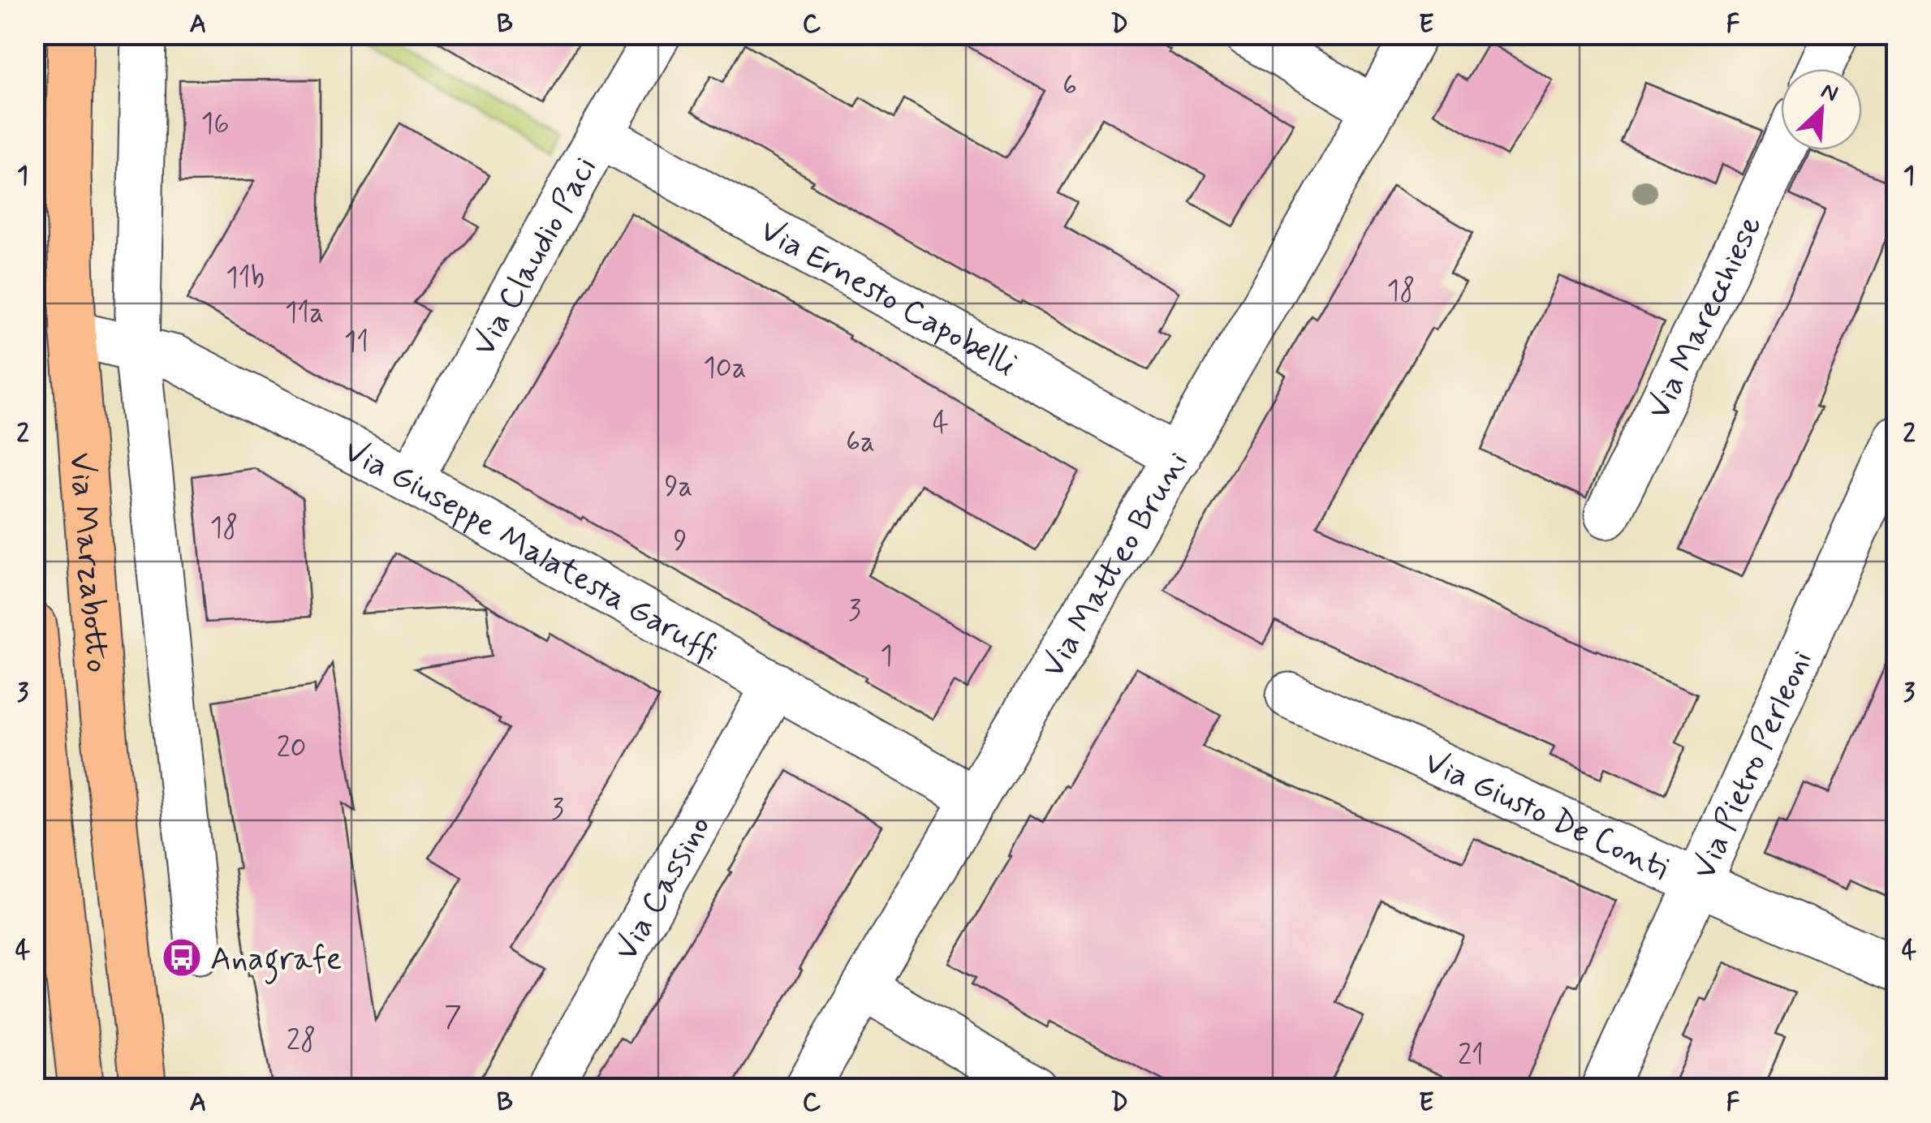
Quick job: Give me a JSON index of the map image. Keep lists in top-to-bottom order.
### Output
{
  "streets": {
    "main road": ["Via Marzabotto"],
    "street": [
      "Via Claudio Paci",
      "Via Ernesto Capobelli",
      "Via Marecchiese",
      "Via Giuseppe Malatesta Garuffi",
      "Via Matteo Bruni",
      "Via Pietro Perleoni",
      "Via Giusto De Conti",
      "Via Cassino"
    ]
  },
  "crossings": [
    ["Via Claudio Paci", "Via Ernesto Capobelli"],
    ["Via Claudio Paci", "Via Giuseppe Malatesta Garuffi"],
    ["Via Ernesto Capobelli", "Via Matteo Bruni"],
    ["Via Giuseppe Malatesta Garuffi", "Via Marzabotto"],
    ["Via Giuseppe Malatesta Garuffi", "Via Matteo Bruni"],
    ["Via Giuseppe Malatesta Garuffi", "Via Cassino"],
    ["Via Pietro Perleoni", "Via Giusto De Conti"]
  ],
  "places": {
    "bus stop": ["Anagrafe"]
  },
  "house_numbers": [
    "6",
    "16",
    "11b",
    "18",
    "11a",
    "11",
    "10a",
    "4",
    "6a",
    "9a",
    "18",
    "9",
    "3",
    "1",
    "20",
    "3",
    "7",
    "28",
    "21"
  ],
  "north": "top right",
  "grid": {
    "columns": [
      "A",
      "B",
      "C",
      "D",
      "E",
      "F"
    ],
    "rows": [
      "1",
      "2",
      "3",
      "4"
    ]
  }
}
